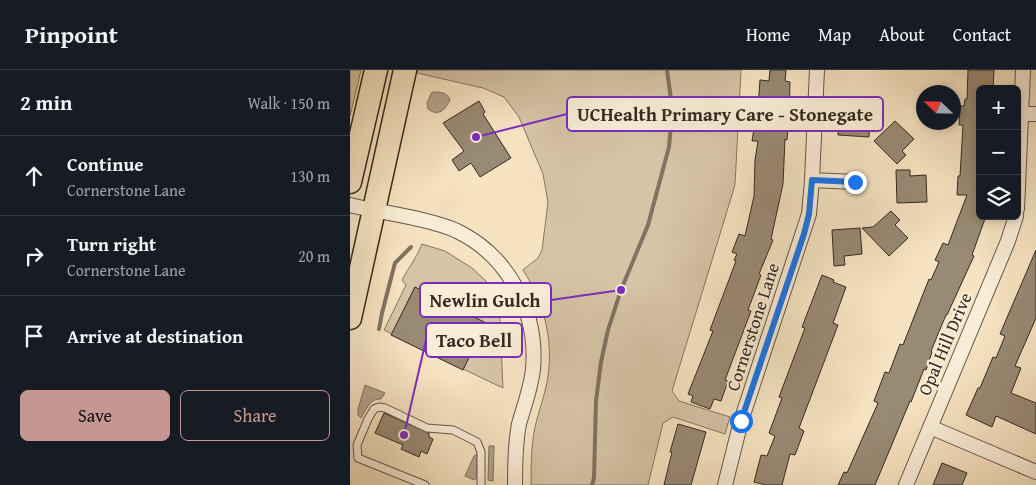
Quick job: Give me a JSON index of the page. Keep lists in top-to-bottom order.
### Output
{
  "streets": {
    "street": ["Cornerstone Lane", "Opal Hill Drive"]
  },
  "places": ["UCHealth Primary Care - Stonegate", "Newlin Gulch", "Taco Bell"],
  "north": "top left",
  "page": {
    "header": "Pinpoint",
    "nav": [
      "Home",
      "Map",
      "About",
      "Contact"
    ],
    "heading": ["2 min", "Walk · 150 m"],
    "map_buttons": ["+", "−"],
    "list": [
      ["Continue", "Cornerstone Lane", "130 m"],
      ["Turn right", "Cornerstone Lane", "20 m"],
      "Arrive at destination"
    ],
    "buttons": ["Save", "Share"]
  }
}
